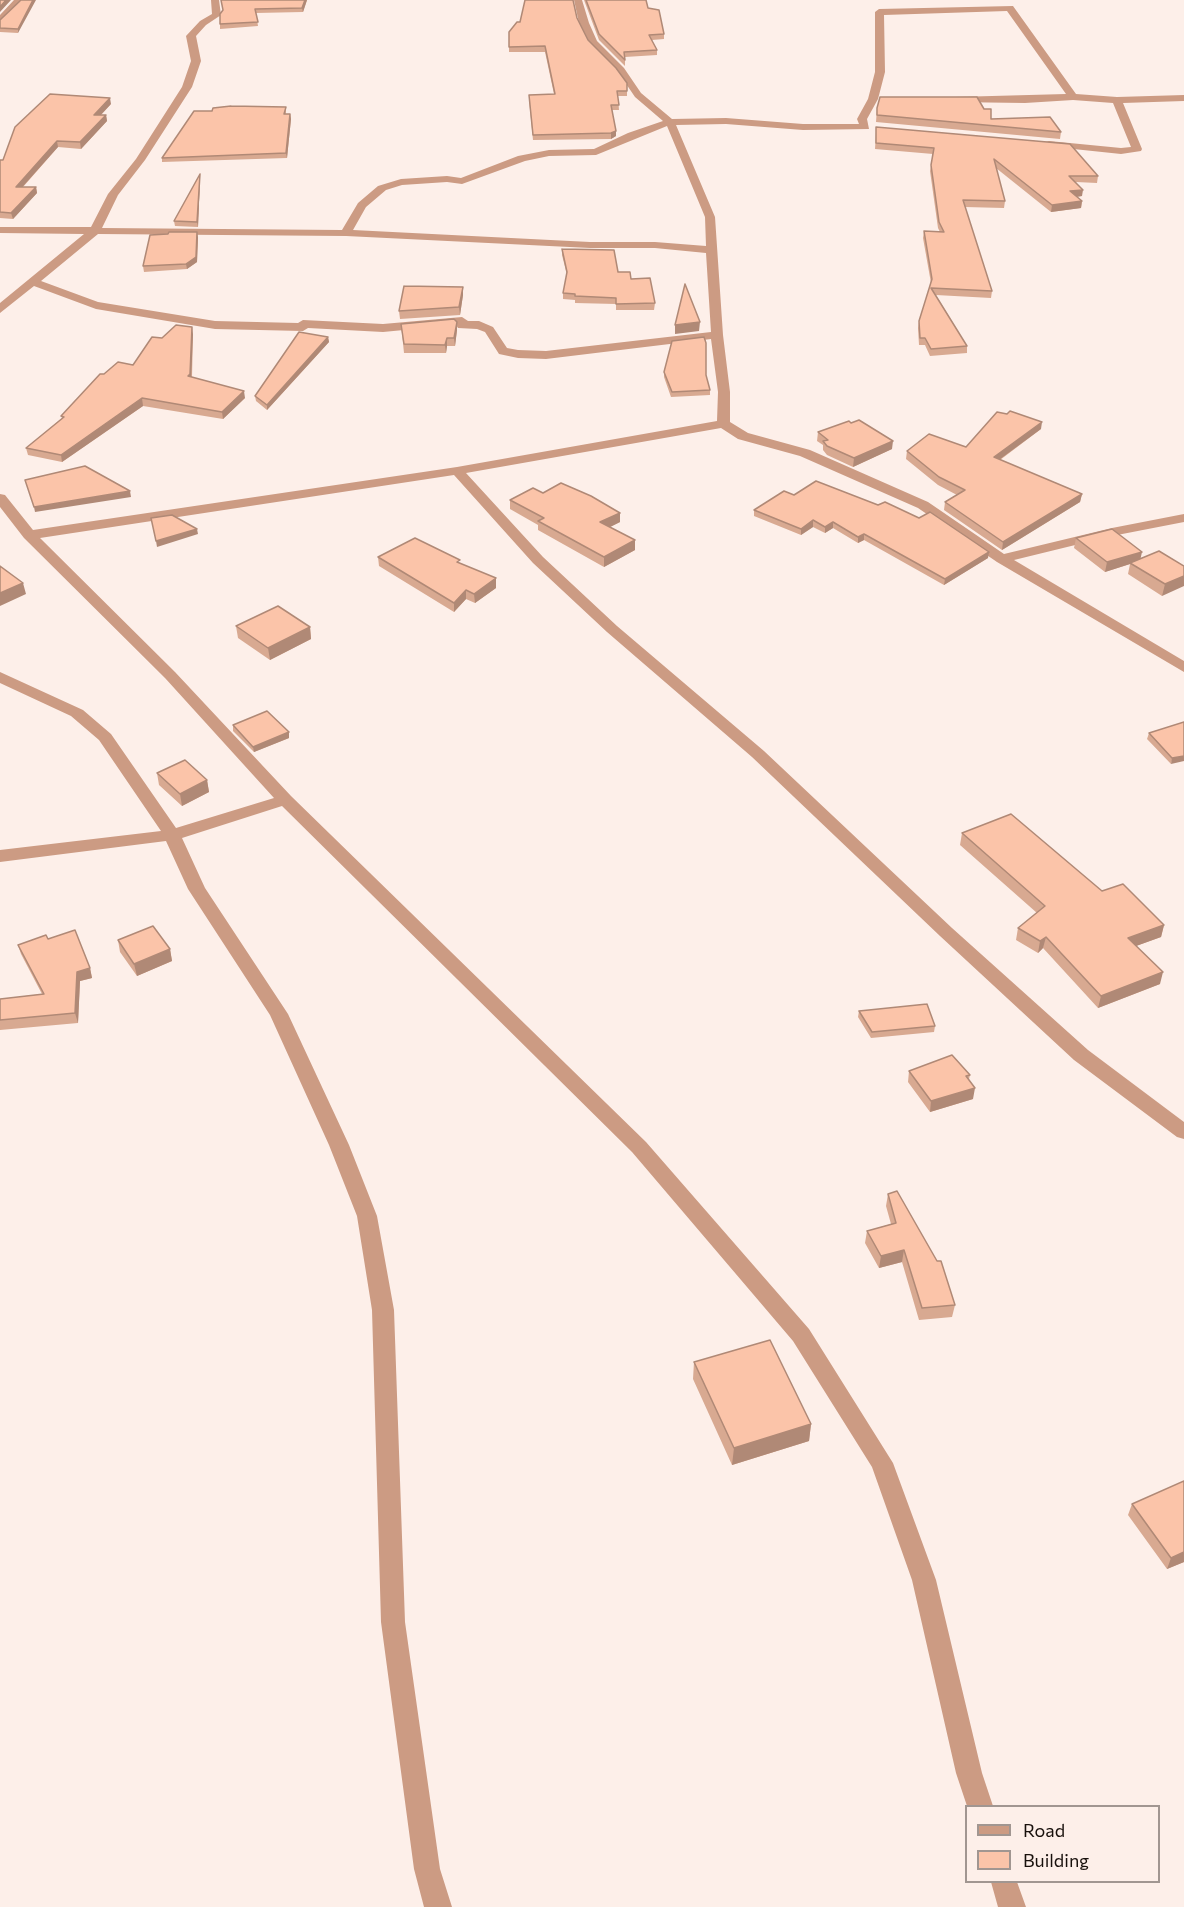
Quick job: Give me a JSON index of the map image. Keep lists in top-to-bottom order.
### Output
{
  "legend": ["Road", "Building"]
}
